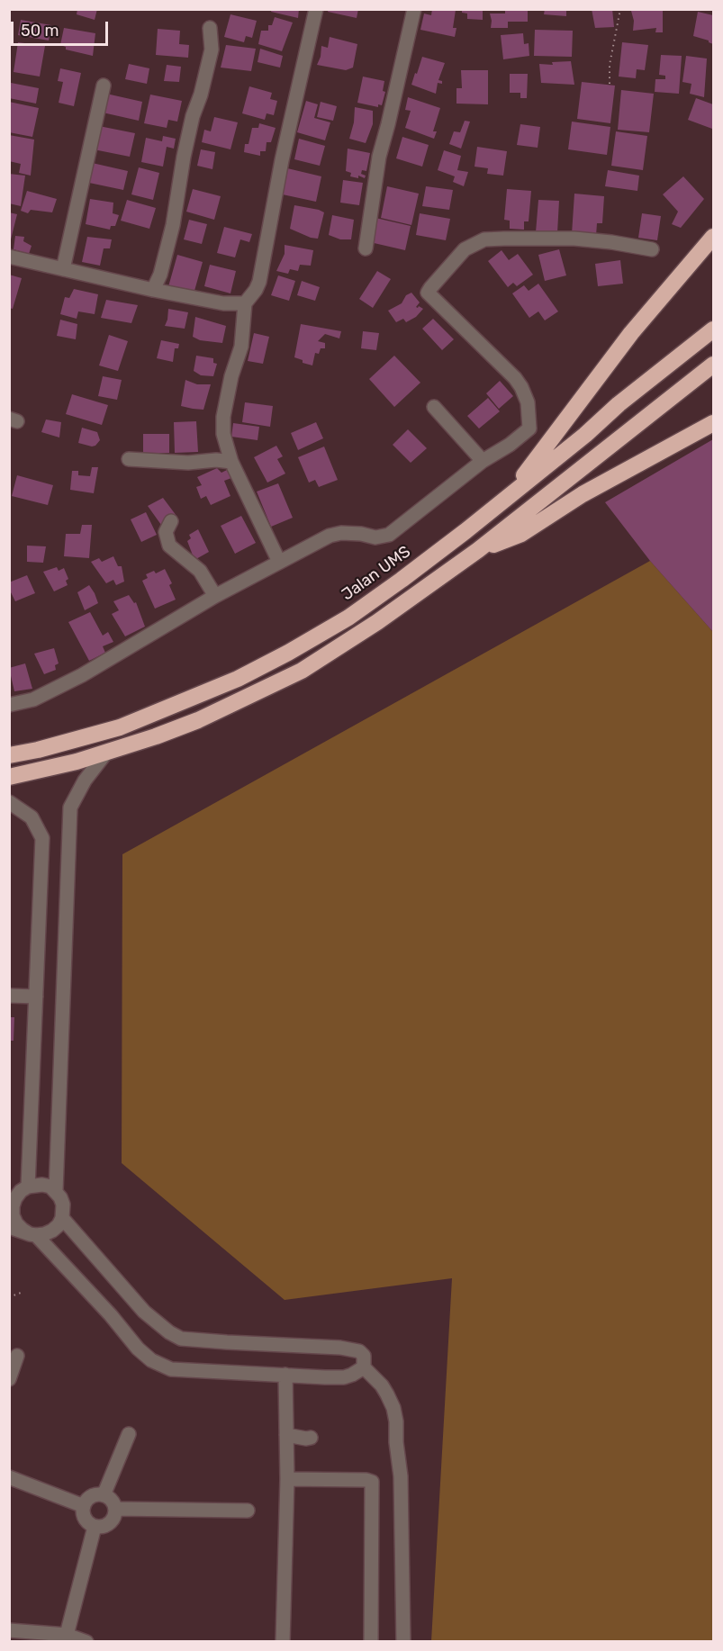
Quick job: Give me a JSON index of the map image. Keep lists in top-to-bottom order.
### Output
{
  "streets": {
    "highway": ["Jalan UMS"]
  },
  "scale_bar": "50 m"
}
